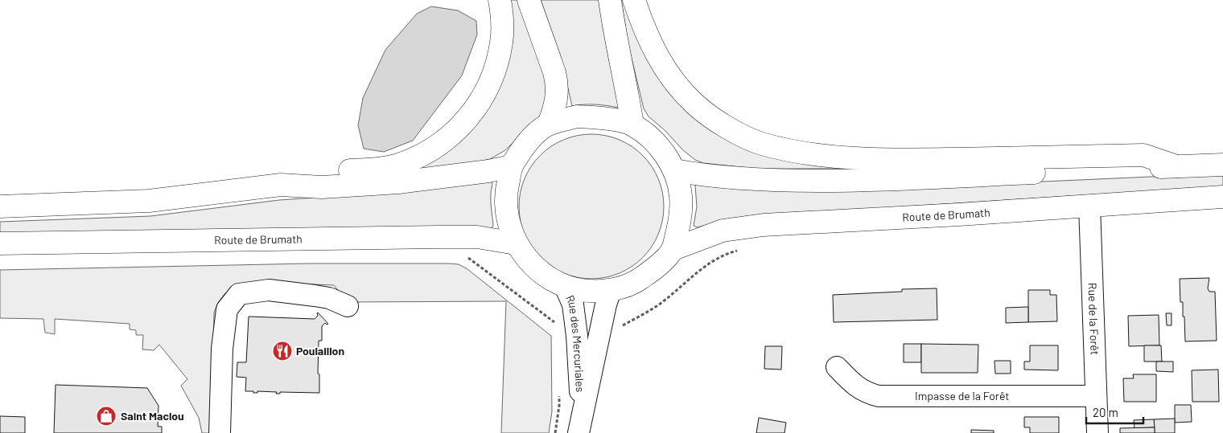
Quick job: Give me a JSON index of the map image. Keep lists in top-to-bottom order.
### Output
{
  "streets": {
    "main road": ["Route de Brumath"],
    "street": ["Rue de la Forêt", "Rue des Mercuriales", "Impasse de la Forêt"]
  },
  "crossings": [
    ["Route de Brumath", "Rue de la Forêt"],
    ["Rue de la Forêt", "Impasse de la Forêt"]
  ],
  "places": {
    "restaurant": ["Poulaillon"],
    "shop": ["Saint Maclou"]
  },
  "scale_bar": "20 m"
}
